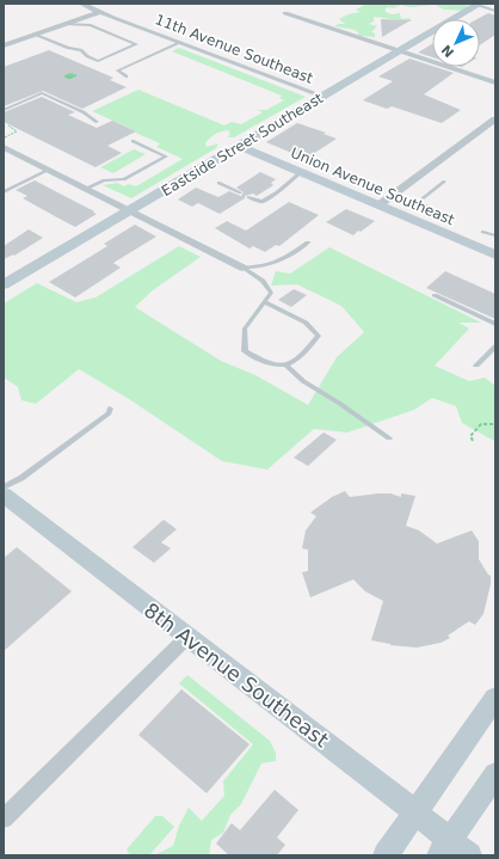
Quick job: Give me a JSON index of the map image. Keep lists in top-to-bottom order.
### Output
{
  "streets": {
    "street": [
      "11th Avenue Southeast",
      "Eastside Street Southeast",
      "Union Avenue Southeast",
      "8th Avenue Southeast"
    ]
  },
  "crossings": [
    ["11th Avenue Southeast", "Eastside Street Southeast"],
    ["Eastside Street Southeast", "Union Avenue Southeast"]
  ],
  "north": "bottom left"
}
